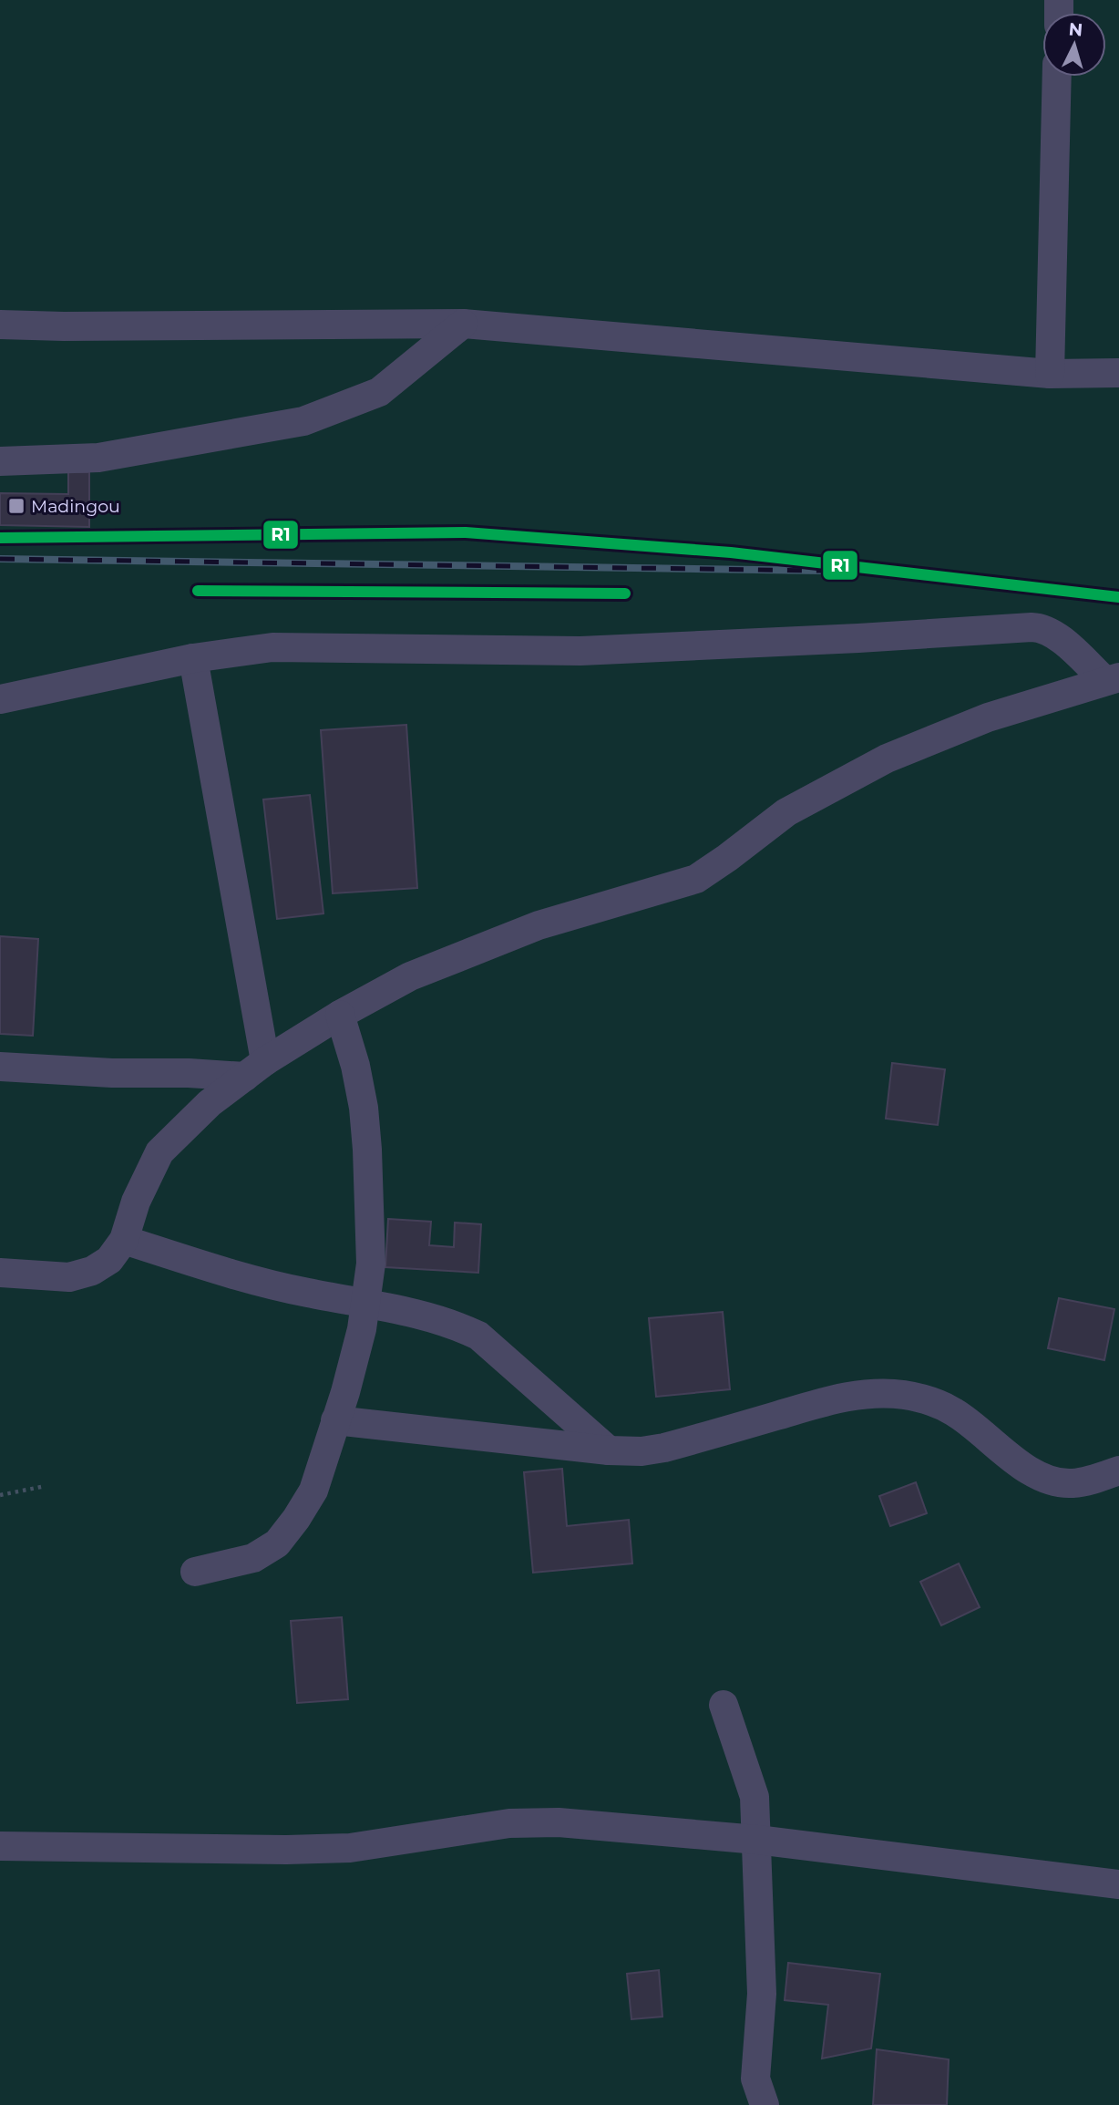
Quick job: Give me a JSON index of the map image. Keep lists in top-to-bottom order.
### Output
{
  "places": {
    "transit": ["Madingou"]
  },
  "lines": ["transit line R1"],
  "north": "top"
}
